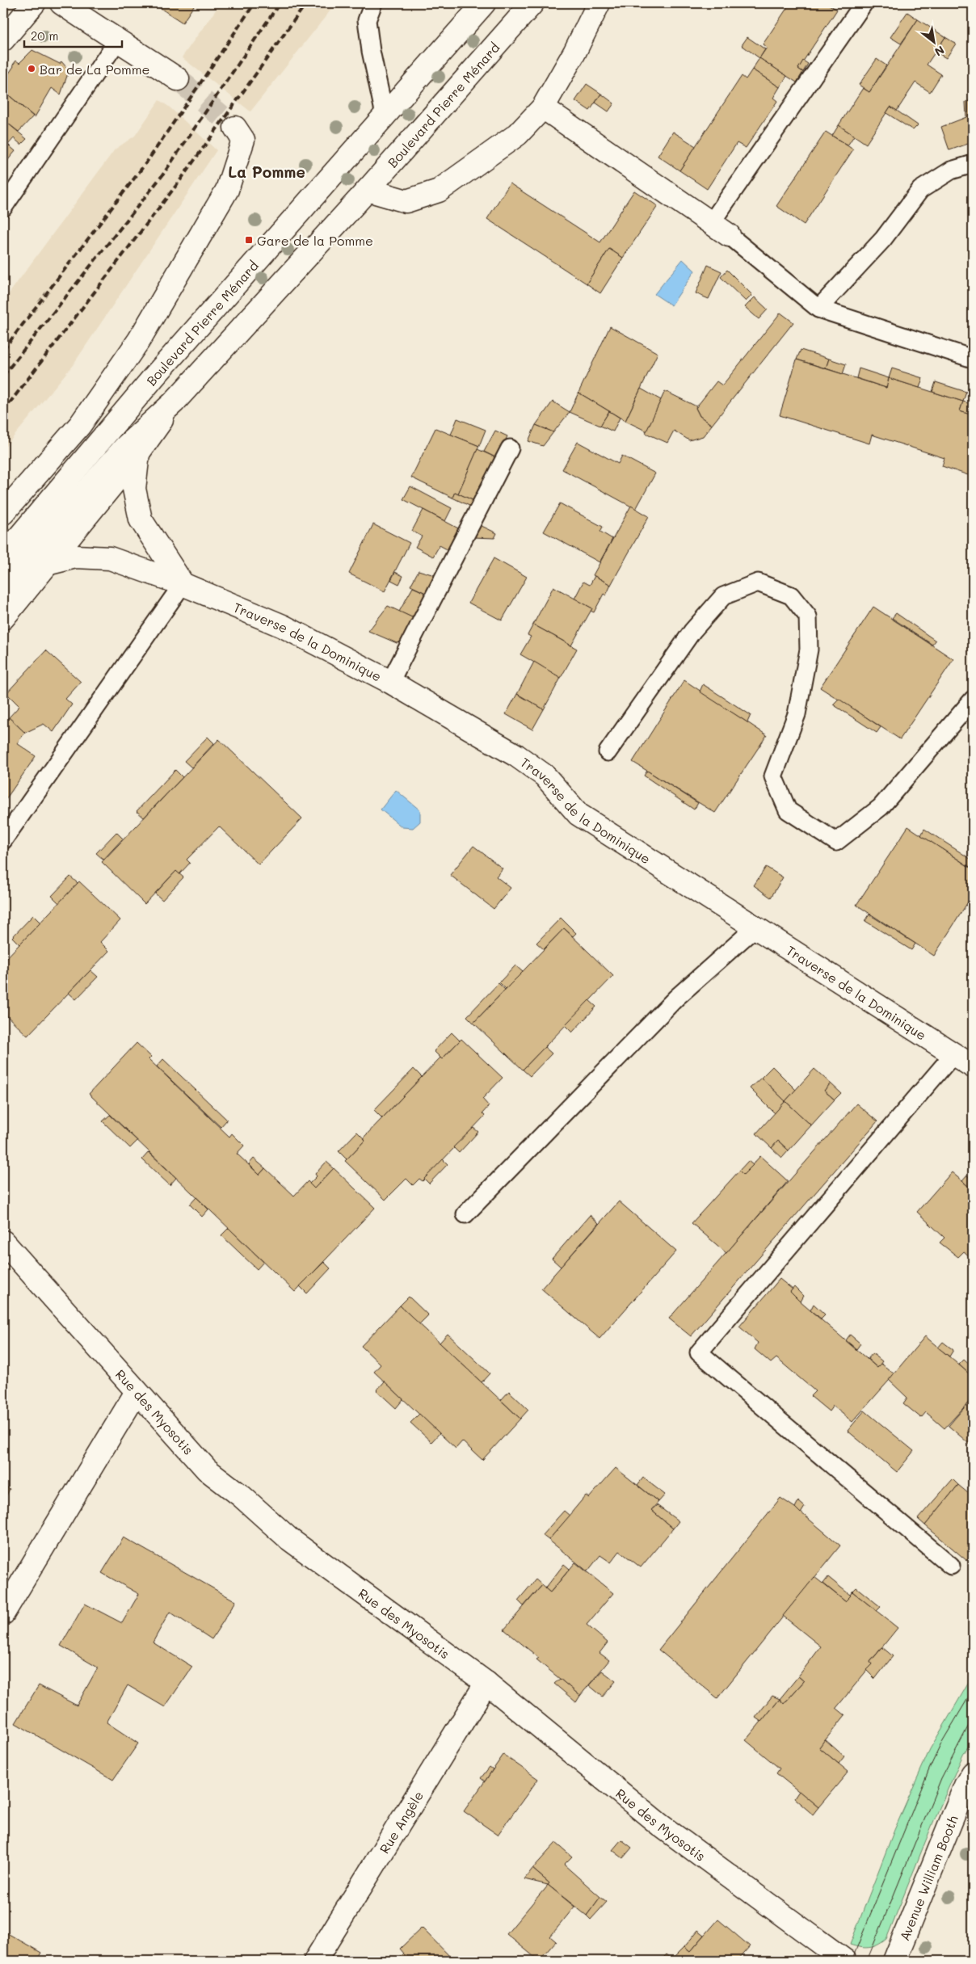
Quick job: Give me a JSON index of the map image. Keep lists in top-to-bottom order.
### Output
{
  "streets": {
    "street": [
      "Boulevard Pierre Ménard",
      "Traverse de la Dominique",
      "Rue des Myosotis",
      "Rue Angèle",
      "Avenue William Booth"
    ]
  },
  "crossings": [
    ["Boulevard Pierre Ménard", "Traverse de la Dominique"],
    ["Rue des Myosotis", "Rue Angèle"]
  ],
  "districts": ["La Pomme"],
  "places": {
    "other": ["Bar de La Pomme"],
    "transit": ["Gare de la Pomme"]
  },
  "scale_bar": "20 m",
  "north": "bottom right"
}
